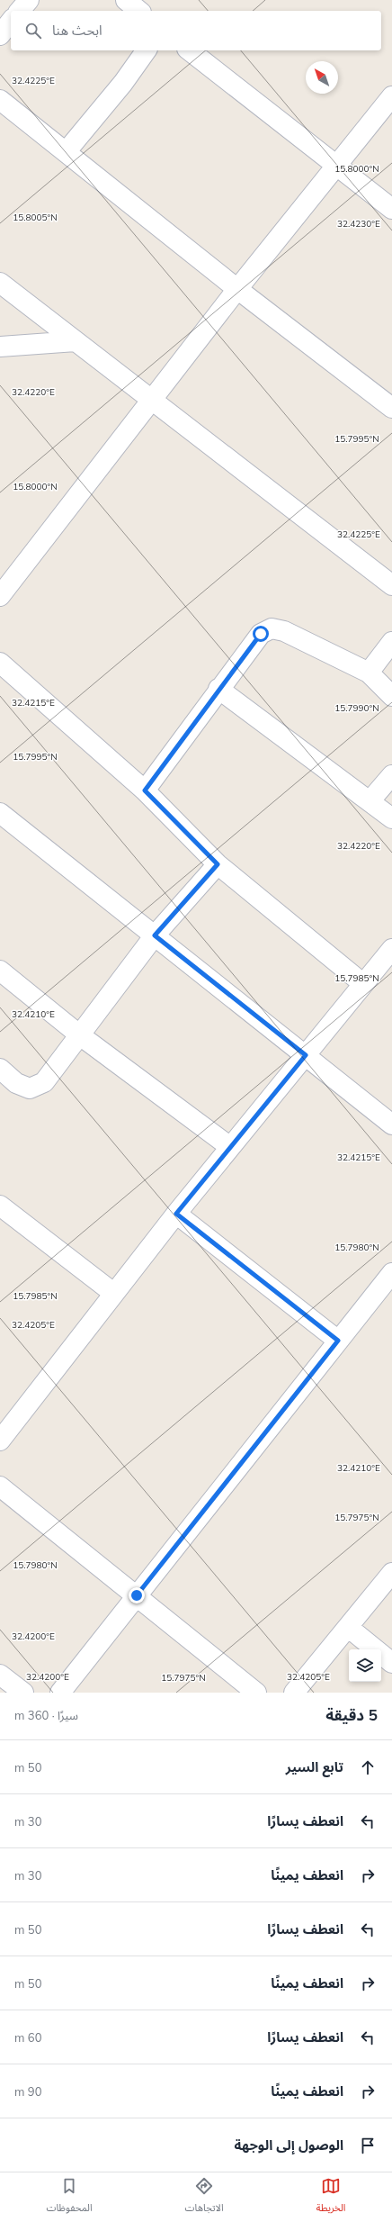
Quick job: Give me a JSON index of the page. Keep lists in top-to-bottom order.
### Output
{
  "north": "top left",
  "page": {
    "search": "ابحث هنا",
    "heading": ["5 دقيقة", "سيرًا · 360 m"],
    "list": [
      ["تابع السير", "50 m"],
      ["انعطف يسارًا", "30 m"],
      ["انعطف يمينًا", "30 m"],
      ["انعطف يسارًا", "50 m"],
      ["انعطف يمينًا", "50 m"],
      ["انعطف يسارًا", "60 m"],
      ["انعطف يمينًا", "90 m"],
      "الوصول إلى الوجهة"
    ],
    "nav": ["الخريطة", "الاتجاهات", "المحفوظات"]
  },
  "coordinates": [
    "32.4225°E",
    "15.8000°N",
    "15.8005°N",
    "32.4230°E",
    "32.4220°E",
    "15.7995°N",
    "32.4215°E",
    "15.7990°N",
    "15.7985°N",
    "32.4210°E",
    "15.7980°N",
    "32.4205°E",
    "15.7975°N",
    "32.4200°E"
  ]
}
